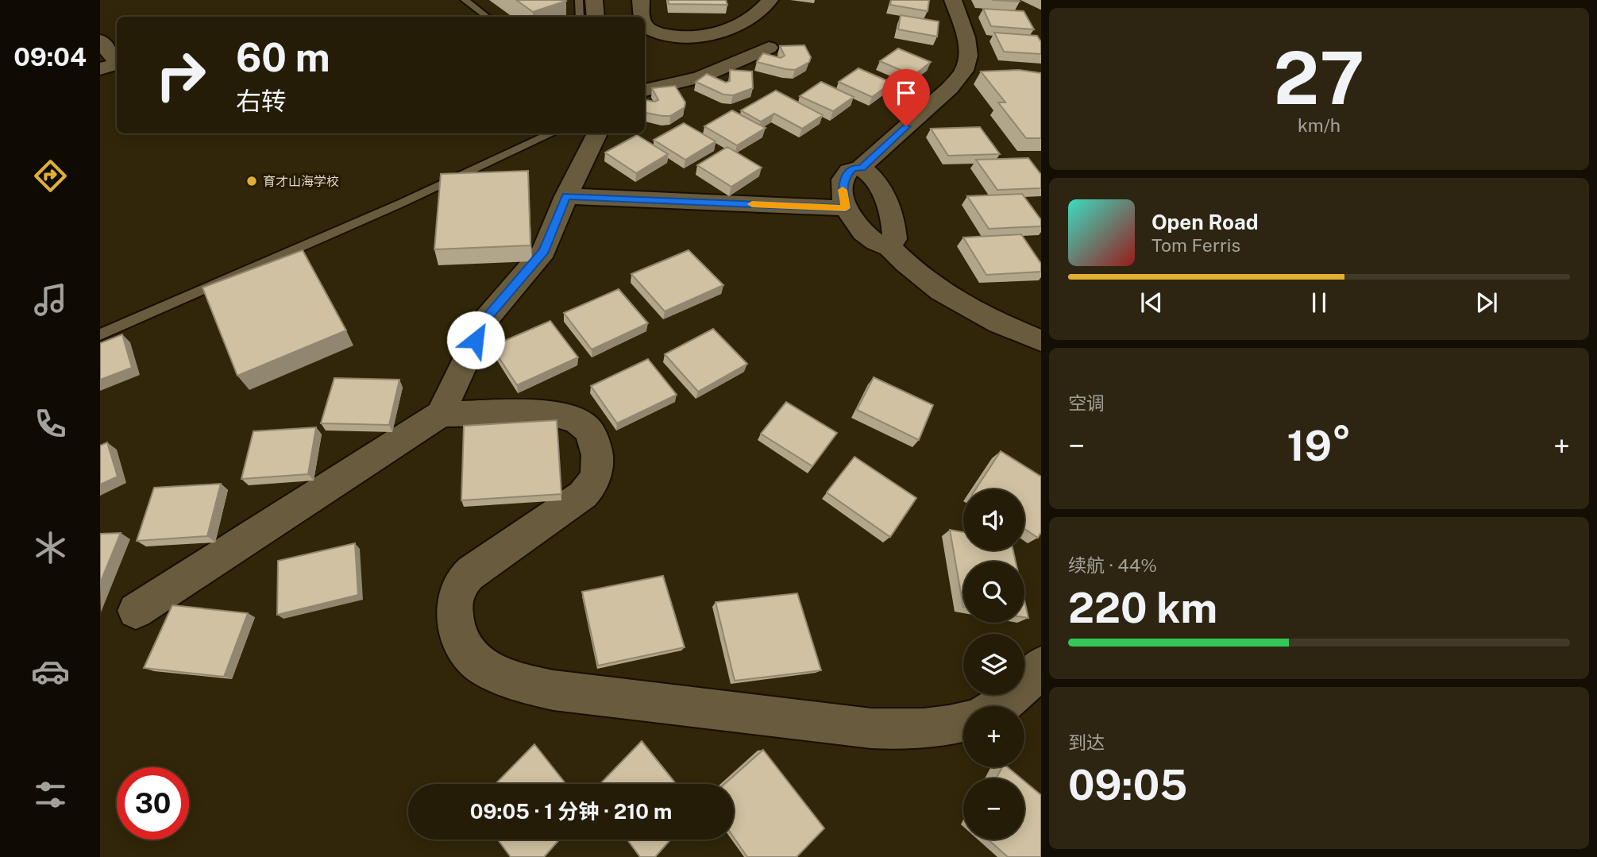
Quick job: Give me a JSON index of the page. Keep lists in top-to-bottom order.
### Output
{
  "places": ["育才山海学校"],
  "page": {
    "tabs": "09:04",
    "tile": [
      ["27", "km/h"],
      "空调",
      ["续航 · 44%", "220 km"],
      ["到达", "09:05"]
    ],
    "turn": ["60 m", "右转"],
    "song": ["Open Road", "Tom Ferris"],
    "heat": ["−", "19°", "+"],
    "map_buttons": ["+", "−"],
    "limit": "30",
    "trip": "09:05 · 1 分钟 · 210 m"
  }
}
